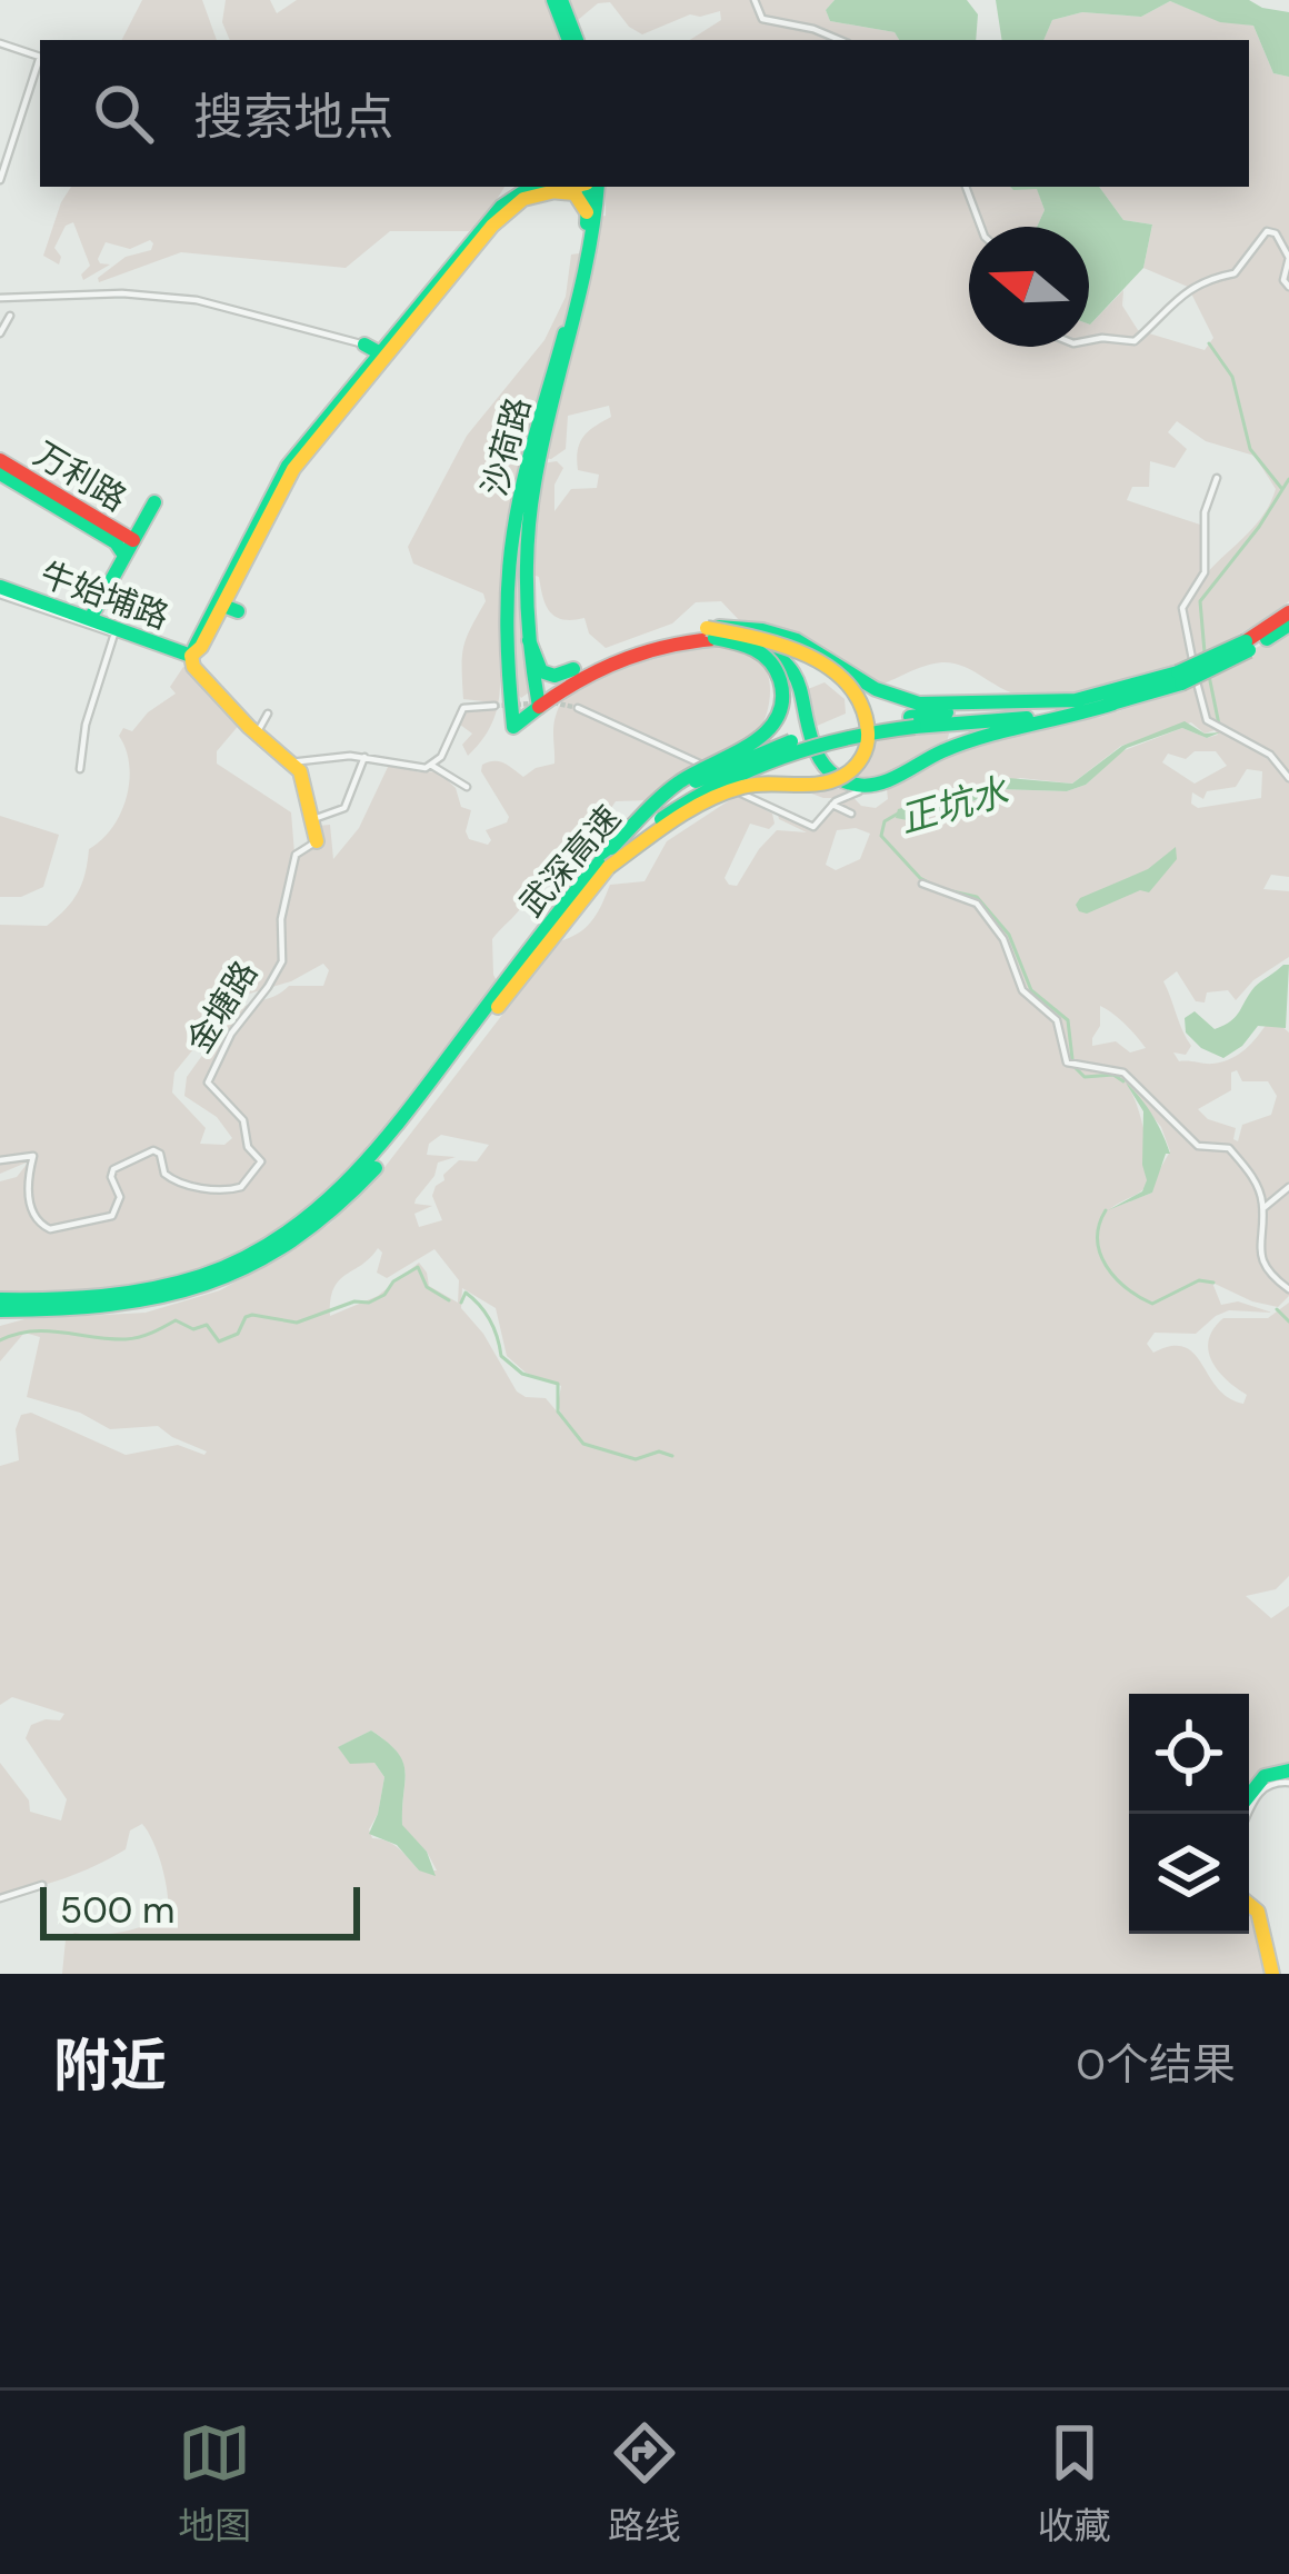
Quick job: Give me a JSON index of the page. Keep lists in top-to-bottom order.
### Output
{
  "streets": {
    "main road": [
      "沙荷路",
      "万利路",
      "牛始埔路",
      "武深高速",
      "金塘路"
    ]
  },
  "crossings": [
    ["牛始埔路", "金塘路"]
  ],
  "water": ["正坑水"],
  "scale_bar": "500 m",
  "north": "left",
  "page": {
    "search": "搜索地点",
    "scale": "500 m",
    "heading": ["附近", "0个结果"],
    "nav": ["地图", "路线", "收藏"]
  }
}
